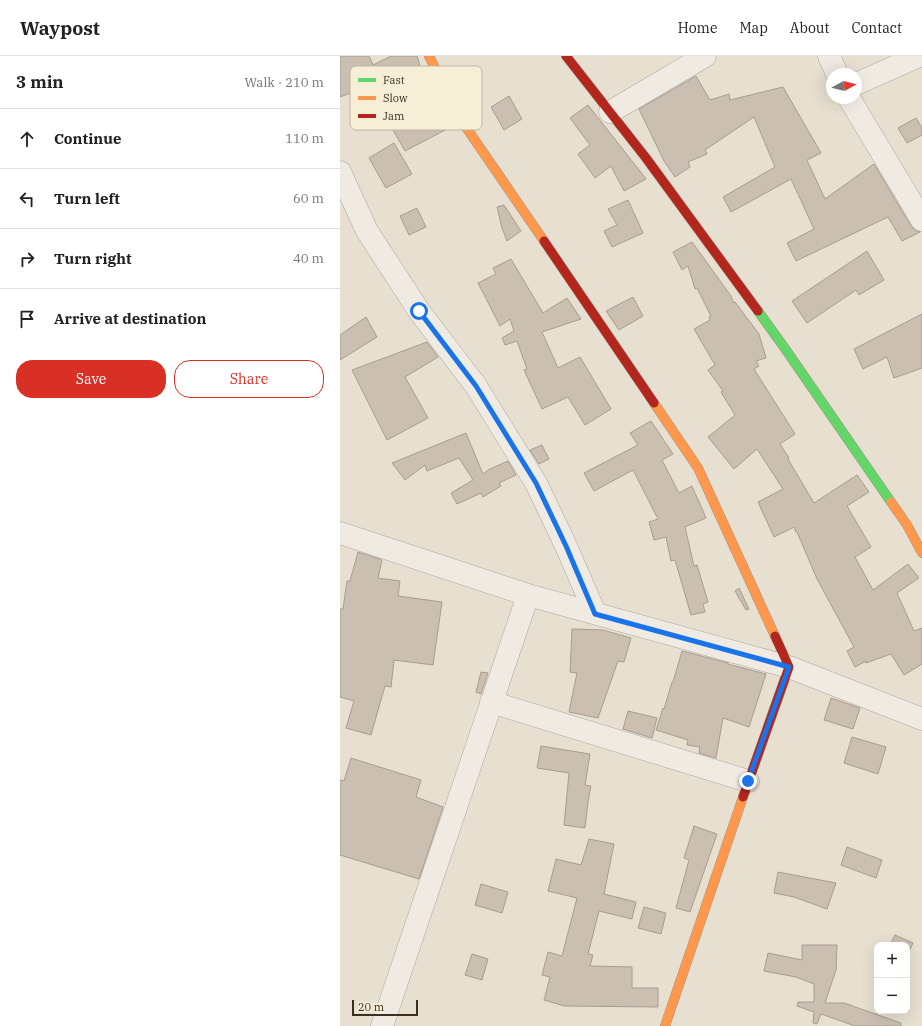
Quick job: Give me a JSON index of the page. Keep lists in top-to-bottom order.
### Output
{
  "legend": ["Fast", "Slow", "Jam"],
  "scale_bar": "20 m",
  "north": "right",
  "page": {
    "header": "Waypost",
    "nav": [
      "Home",
      "Map",
      "About",
      "Contact"
    ],
    "heading": ["3 min", "Walk · 210 m"],
    "list": [
      ["Continue", "110 m"],
      ["Turn left", "60 m"],
      ["Turn right", "40 m"],
      "Arrive at destination"
    ],
    "buttons": ["Save", "Share"],
    "map_buttons": ["+", "−"],
    "scale": "20 m"
  }
}
